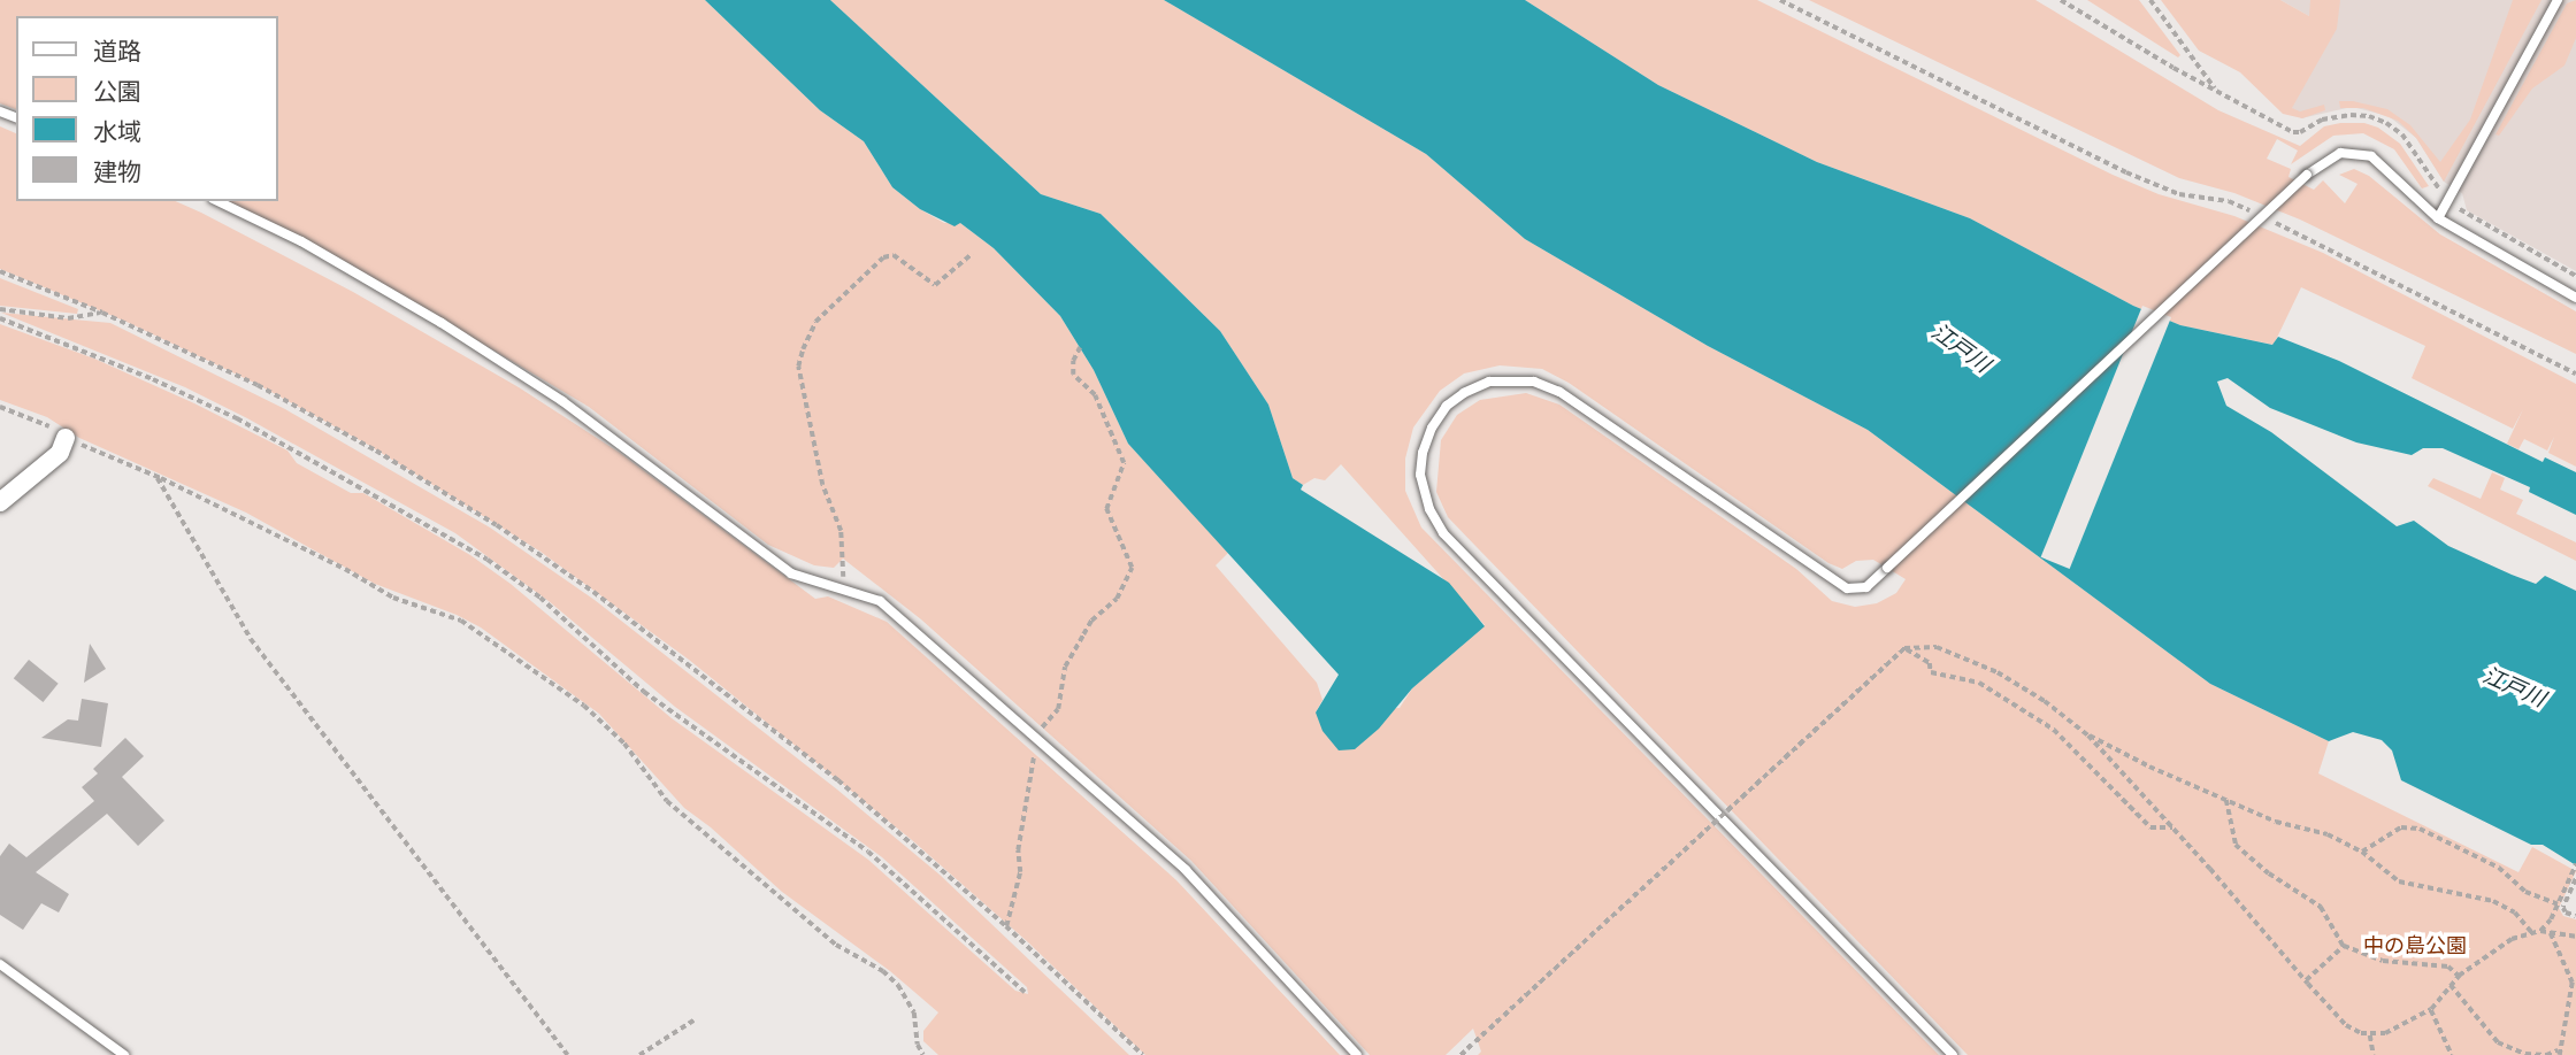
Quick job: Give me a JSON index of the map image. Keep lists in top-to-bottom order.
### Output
{
  "water": ["江戸川"],
  "parks": ["中の島公園"],
  "legend": [
    "道路",
    "公園",
    "水域",
    "建物"
  ]
}
